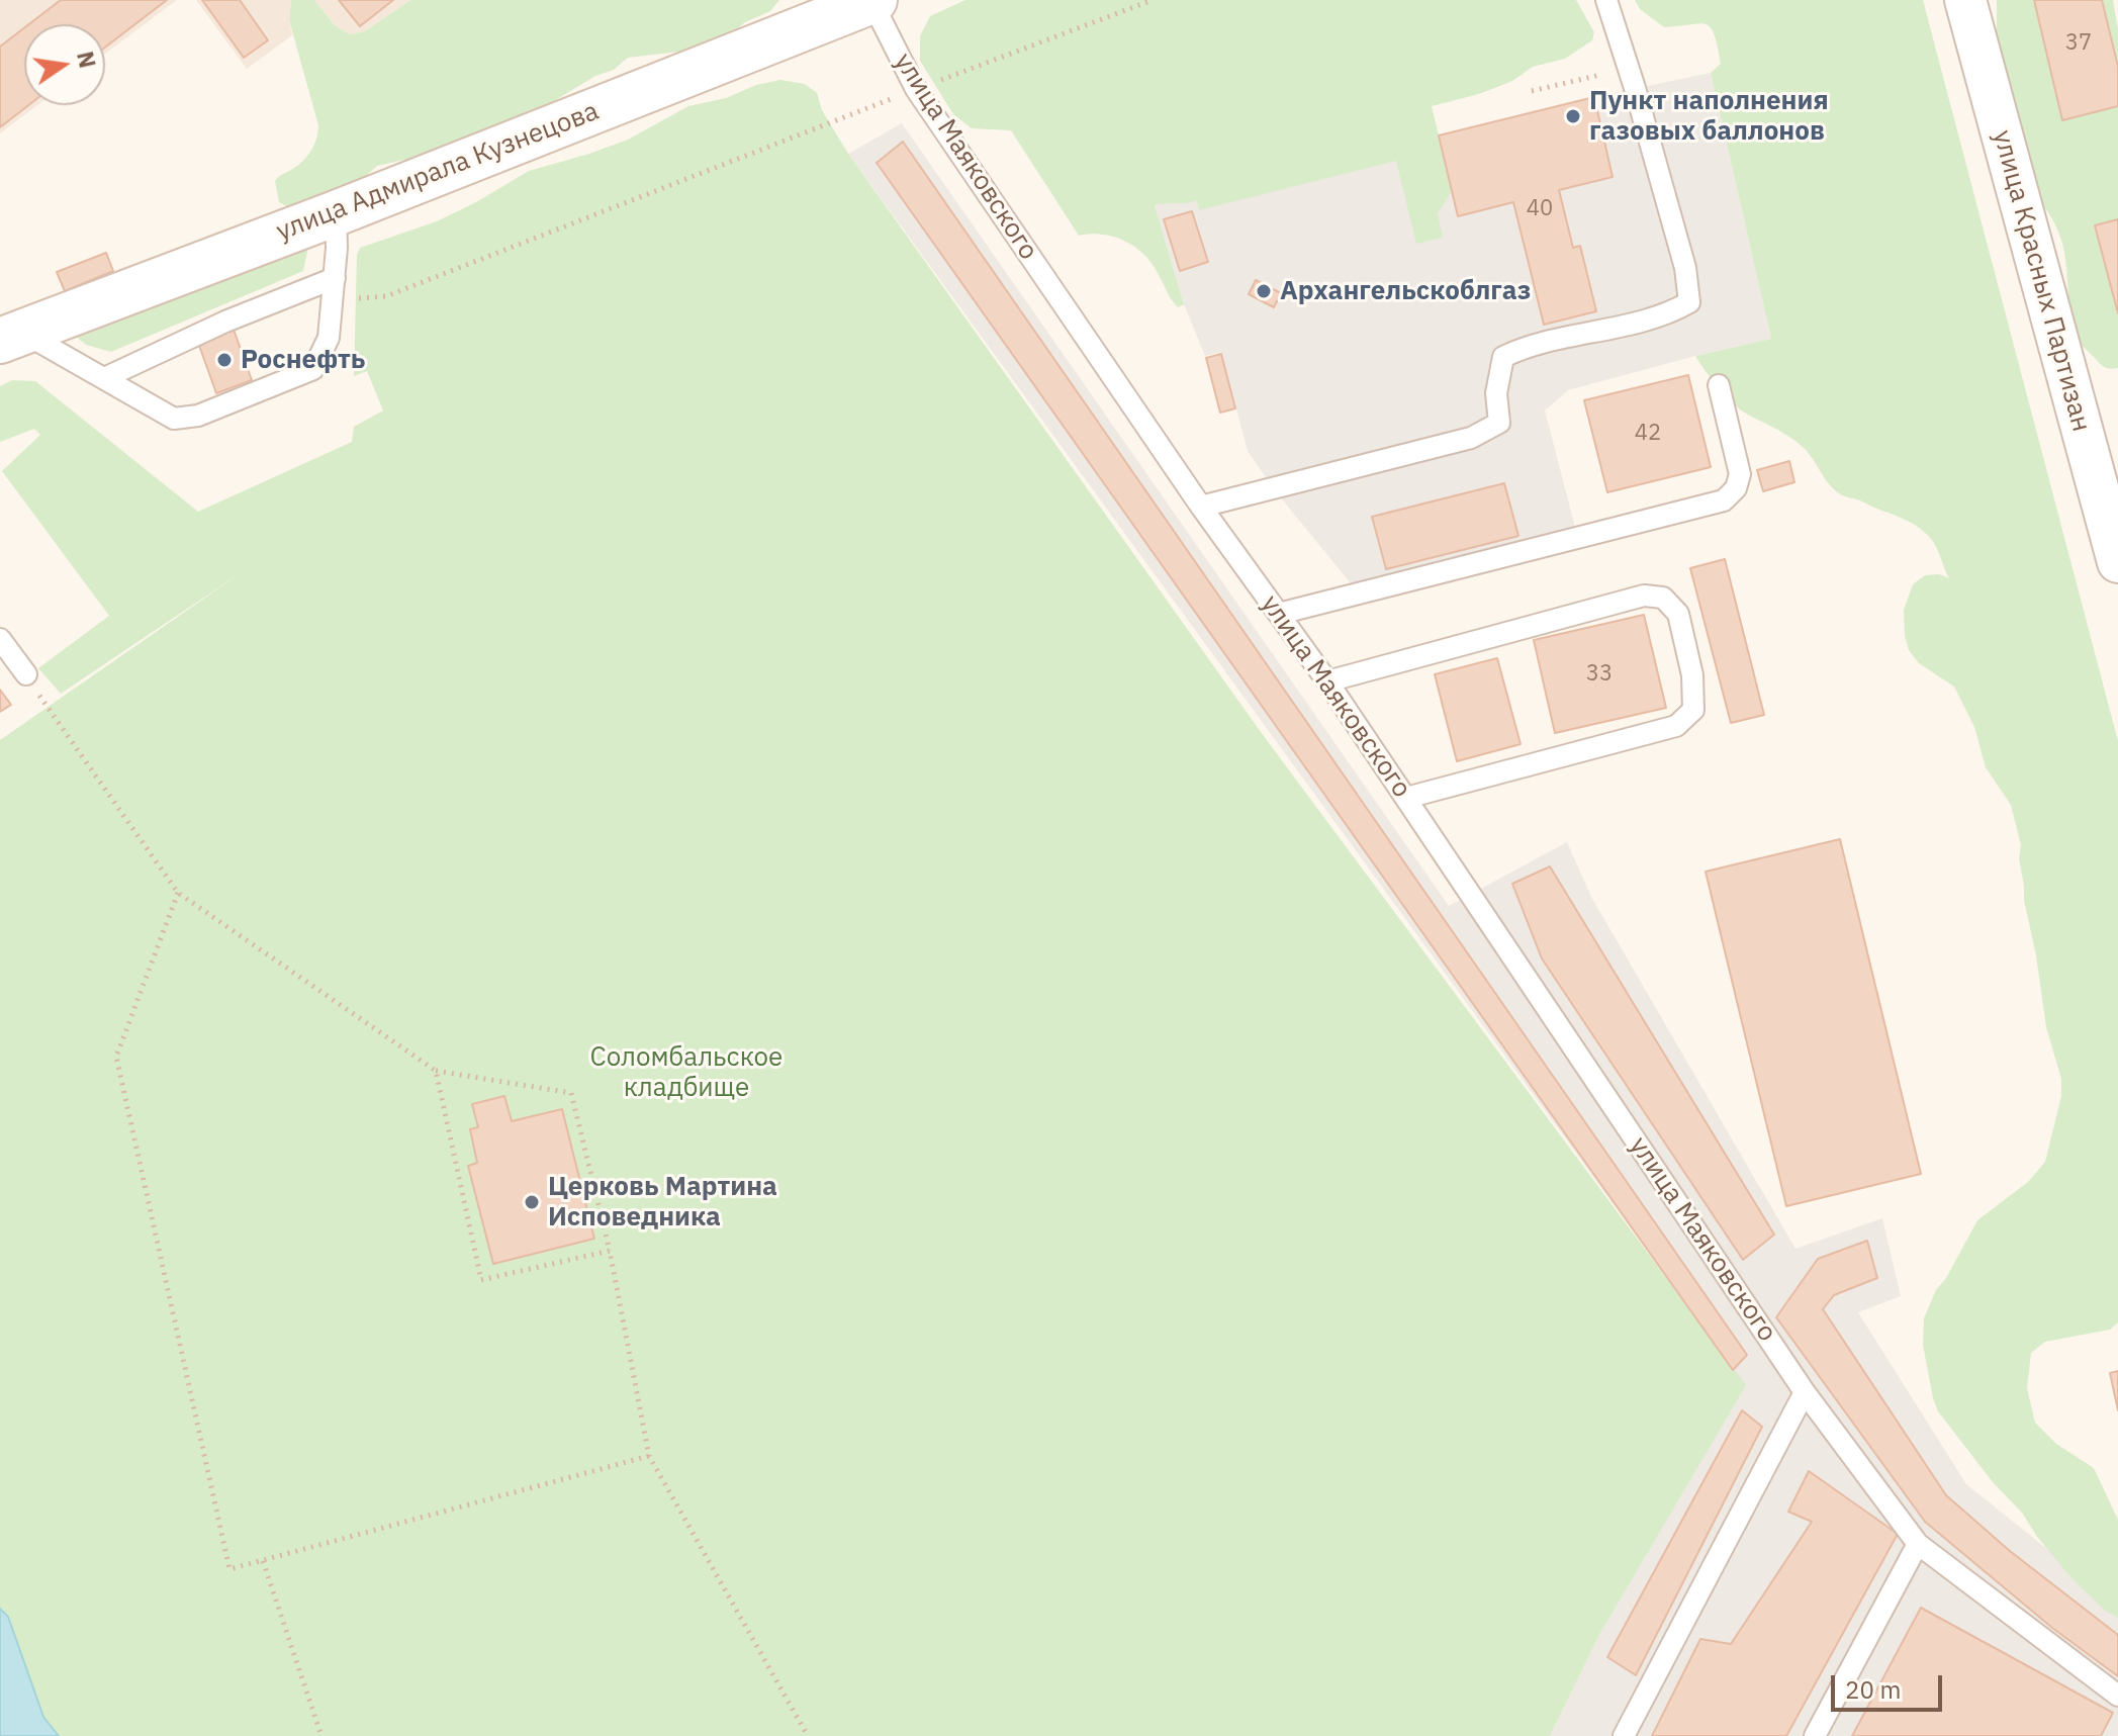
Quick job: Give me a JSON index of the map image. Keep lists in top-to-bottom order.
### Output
{
  "streets": {
    "main road": ["улица Адмирала Кузнецова"],
    "street": ["улица Красных Партизан"],
    "lane": ["улица Маяковского"]
  },
  "crossings": [
    ["улица Маяковского", "улица Адмирала Кузнецова"]
  ],
  "parks": ["Соломбальское кладбище"],
  "places": [
    "Пункт наполнения газовых баллонов",
    "Архангельскоблгаз",
    "Роснефть",
    "Церковь Мартина Исповедника"
  ],
  "house_numbers": [
    "37",
    "40",
    "42",
    "33"
  ],
  "scale_bar": "20 m",
  "north": "right"
}
